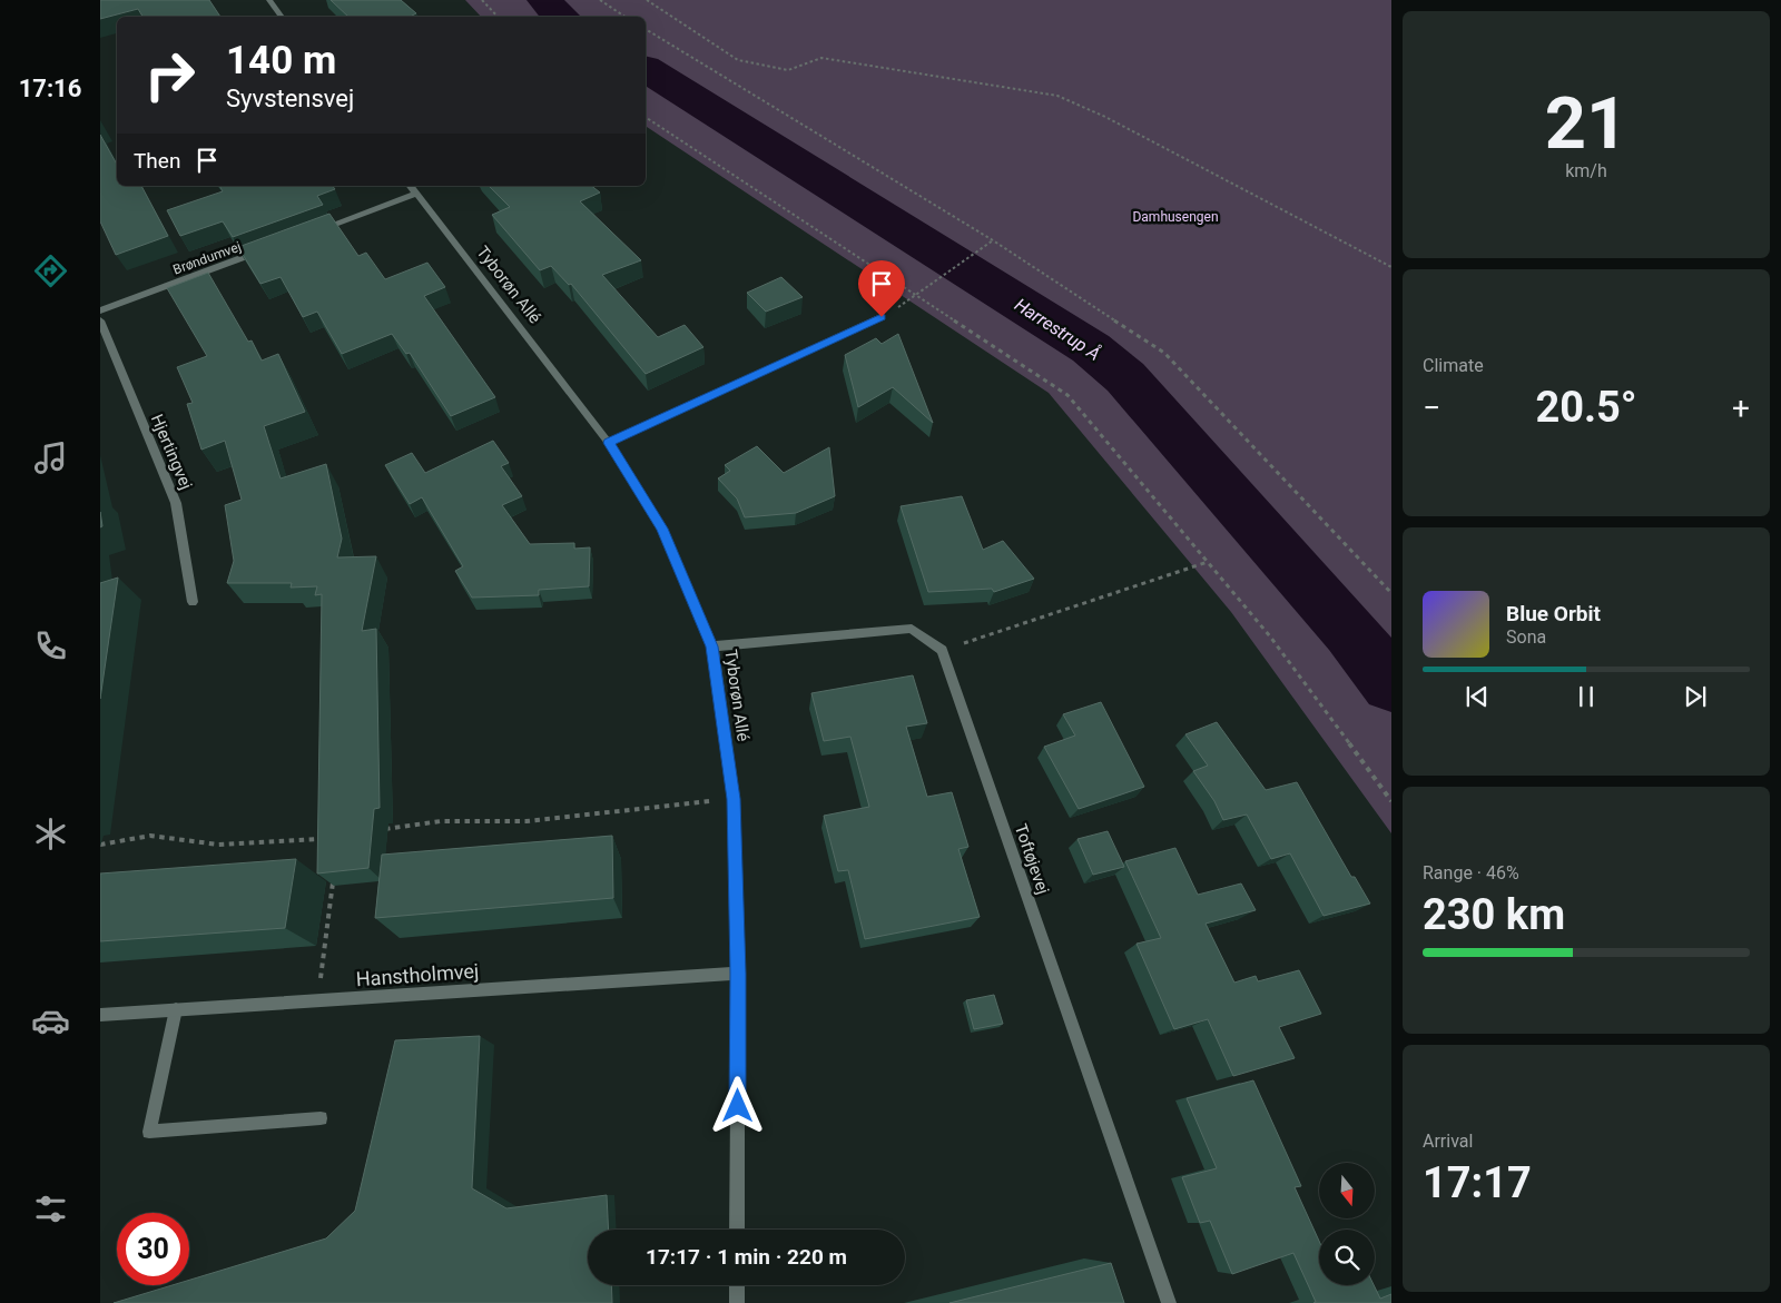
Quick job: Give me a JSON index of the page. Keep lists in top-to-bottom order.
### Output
{
  "streets": {
    "street": [
      "Brøndumvej",
      "Tyborøn Allé",
      "Hjertingvej",
      "Toftøjevej",
      "Hanstholmvej"
    ]
  },
  "crossings": [
    ["Tyborøn Allé", "Hanstholmvej"]
  ],
  "water": ["Harrestrup Å"],
  "parks": ["Damhusengen"],
  "north": "bottom",
  "page": {
    "tabs": "17:16",
    "tile": [
      ["21", "km/h"],
      "Climate",
      ["Range · 46%", "230 km"],
      ["Arrival", "17:17"]
    ],
    "turn": ["140 m", "Syvstensvej"],
    "then": "Then",
    "heat": ["−", "20.5°", "+"],
    "song": ["Blue Orbit", "Sona"],
    "limit": "30",
    "trip": "17:17 · 1 min · 220 m"
  }
}
